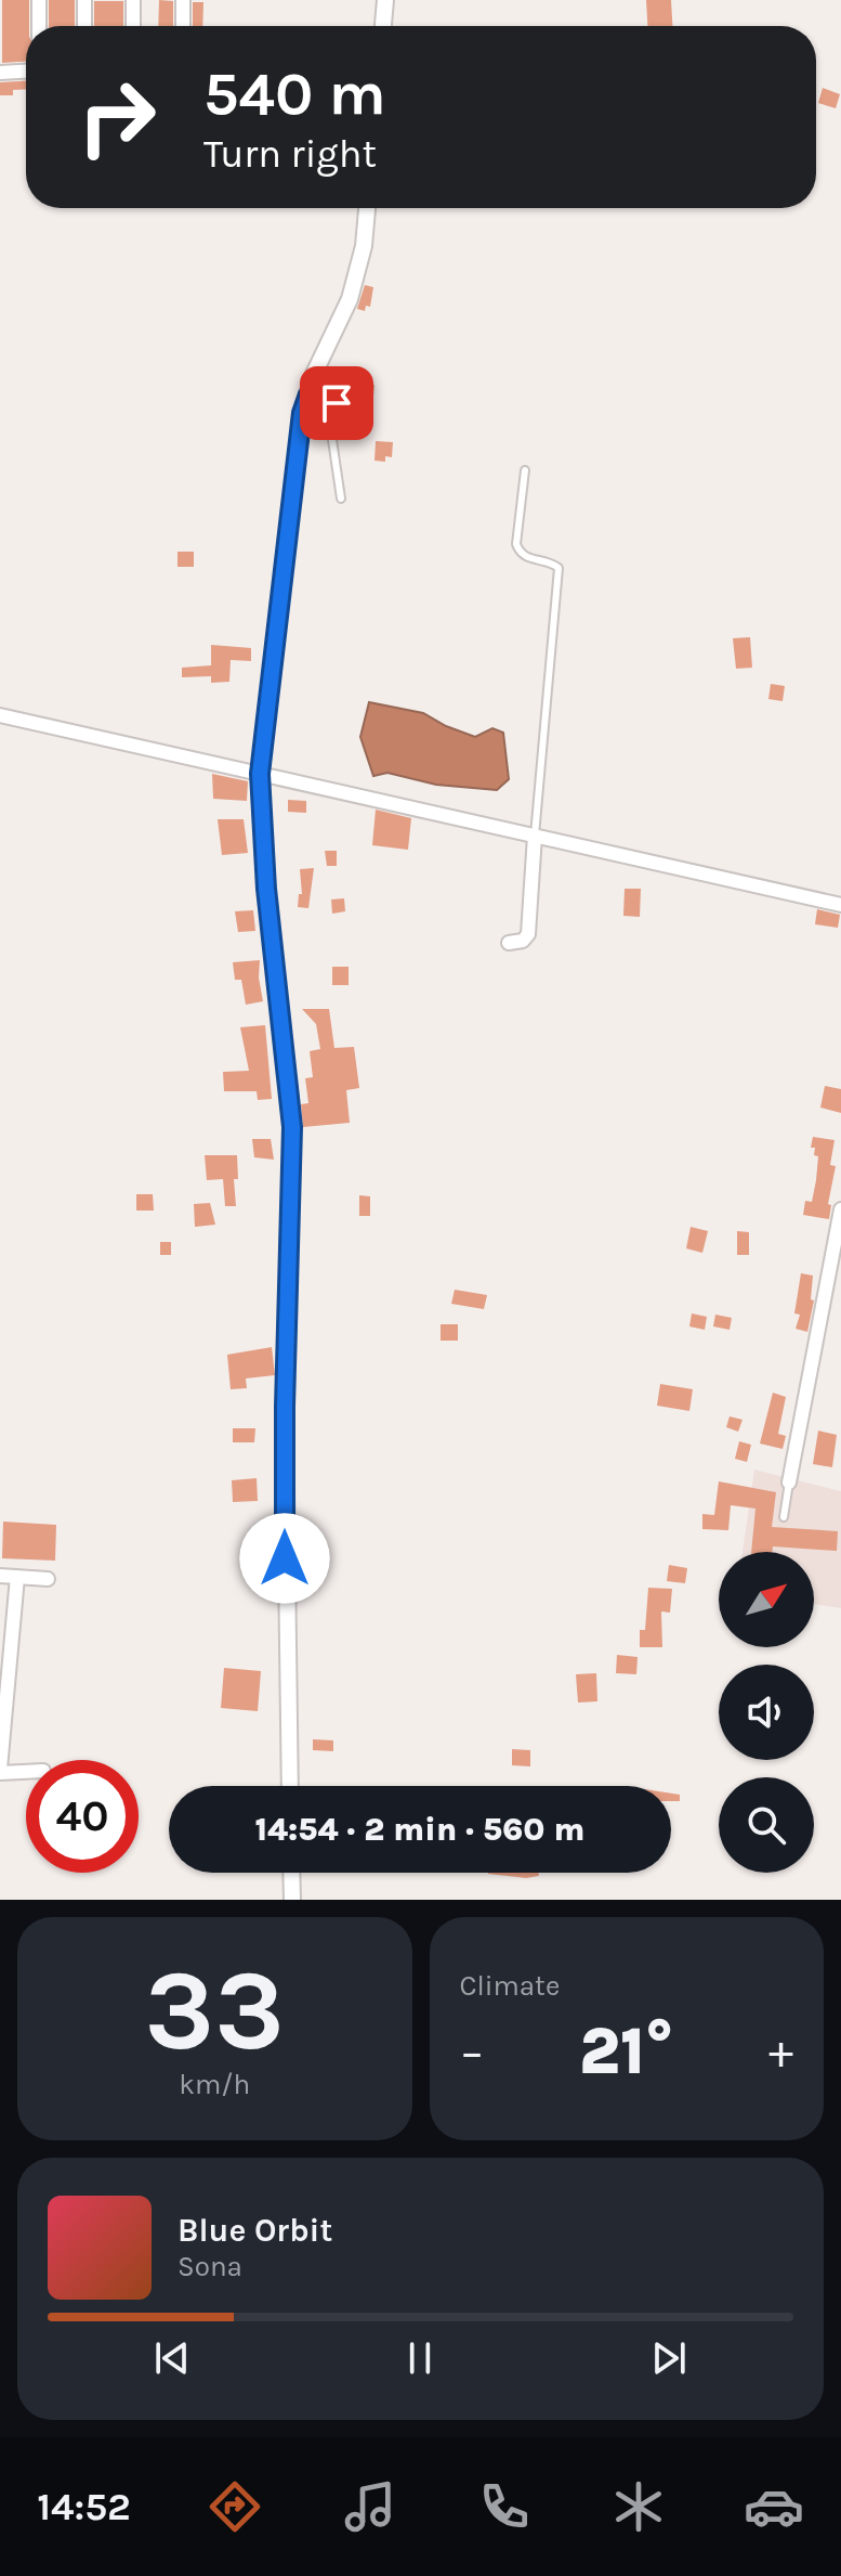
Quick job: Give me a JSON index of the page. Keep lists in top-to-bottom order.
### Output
{
  "north": "top right",
  "page": {
    "turn": ["540 m", "Turn right"],
    "limit": "40",
    "trip": "14:54 · 2 min · 560 m",
    "tile": [
      ["33", "km/h"],
      "Climate"
    ],
    "heat": ["−", "21°", "+"],
    "song": ["Blue Orbit", "Sona"],
    "tabs": "14:52"
  }
}
